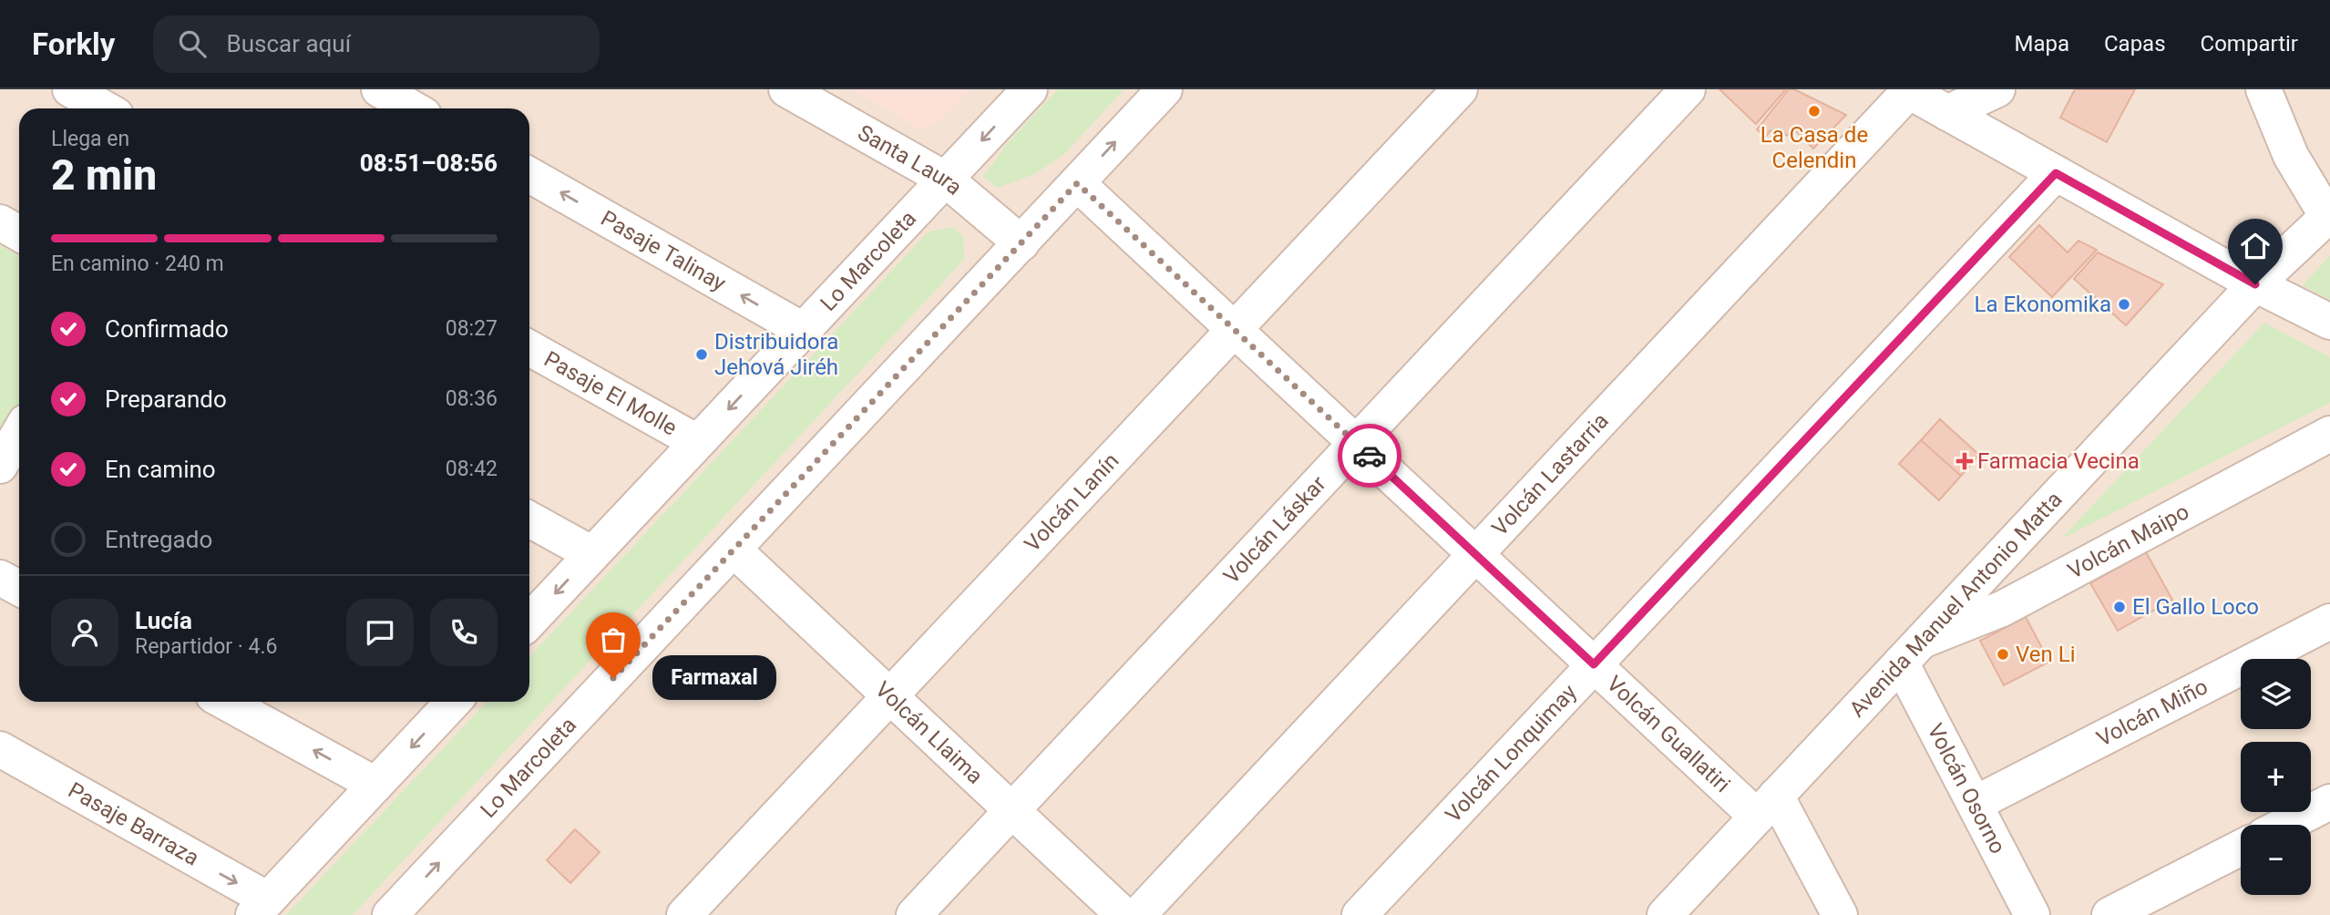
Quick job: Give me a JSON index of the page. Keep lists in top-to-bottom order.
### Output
{
  "streets": {
    "street": [
      "Santa Laura",
      "Pasaje Talinay",
      "Lo Marcoleta",
      "Pasaje El Molle",
      "Volcán Lastarria",
      "Volcán Lanín",
      "Volcán Láskar",
      "Volcán Maipo",
      "Avenida Manuel Antonio Matta",
      "Volcán Miño",
      "Volcán Llaima",
      "Volcán Guallatiri",
      "Volcán Lonquimay",
      "Volcán Osorno",
      "Pasaje Barraza"
    ]
  },
  "crossings": [
    ["Santa Laura", "Lo Marcoleta"],
    ["Pasaje Talinay", "Lo Marcoleta"],
    ["Lo Marcoleta", "Pasaje El Molle"],
    ["Lo Marcoleta", "Volcán Llaima"],
    ["Lo Marcoleta", "Volcán Guallatiri"],
    ["Volcán Lastarria", "Volcán Guallatiri"],
    ["Volcán Lanín", "Volcán Llaima"],
    ["Volcán Lanín", "Volcán Guallatiri"],
    ["Volcán Láskar", "Volcán Llaima"],
    ["Volcán Láskar", "Volcán Guallatiri"],
    ["Volcán Maipo", "Avenida Manuel Antonio Matta"],
    ["Volcán Maipo", "Volcán Osorno"],
    ["Avenida Manuel Antonio Matta", "Volcán Guallatiri"],
    ["Avenida Manuel Antonio Matta", "Volcán Osorno"],
    ["Volcán Miño", "Volcán Osorno"],
    ["Volcán Guallatiri", "Volcán Lonquimay"]
  ],
  "one_way": ["Pasaje Talinay"],
  "places": {
    "other": [
      "La Casa de Celendin",
      "La Ekonomika",
      "Distribuidora Jehová Jiréh",
      "El Gallo Loco",
      "Ven Li",
      "Farmaxal"
    ],
    "health": ["Farmacia Vecina"]
  },
  "page": {
    "header": "Forkly",
    "search": "Buscar aquí",
    "nav": ["Mapa", "Capas", "Compartir"],
    "heading": ["2 min", "Llega en", "08:51–08:56"],
    "panel": ["Lucía", "Repartidor · 4.6"],
    "bar": "En camino · 240 m",
    "list": [
      ["Confirmado", "08:27"],
      ["Preparando", "08:36"],
      ["En camino", "08:42"],
      "Entregado"
    ],
    "bubble": "Farmaxal",
    "map_buttons": ["+", "−"]
  }
}
